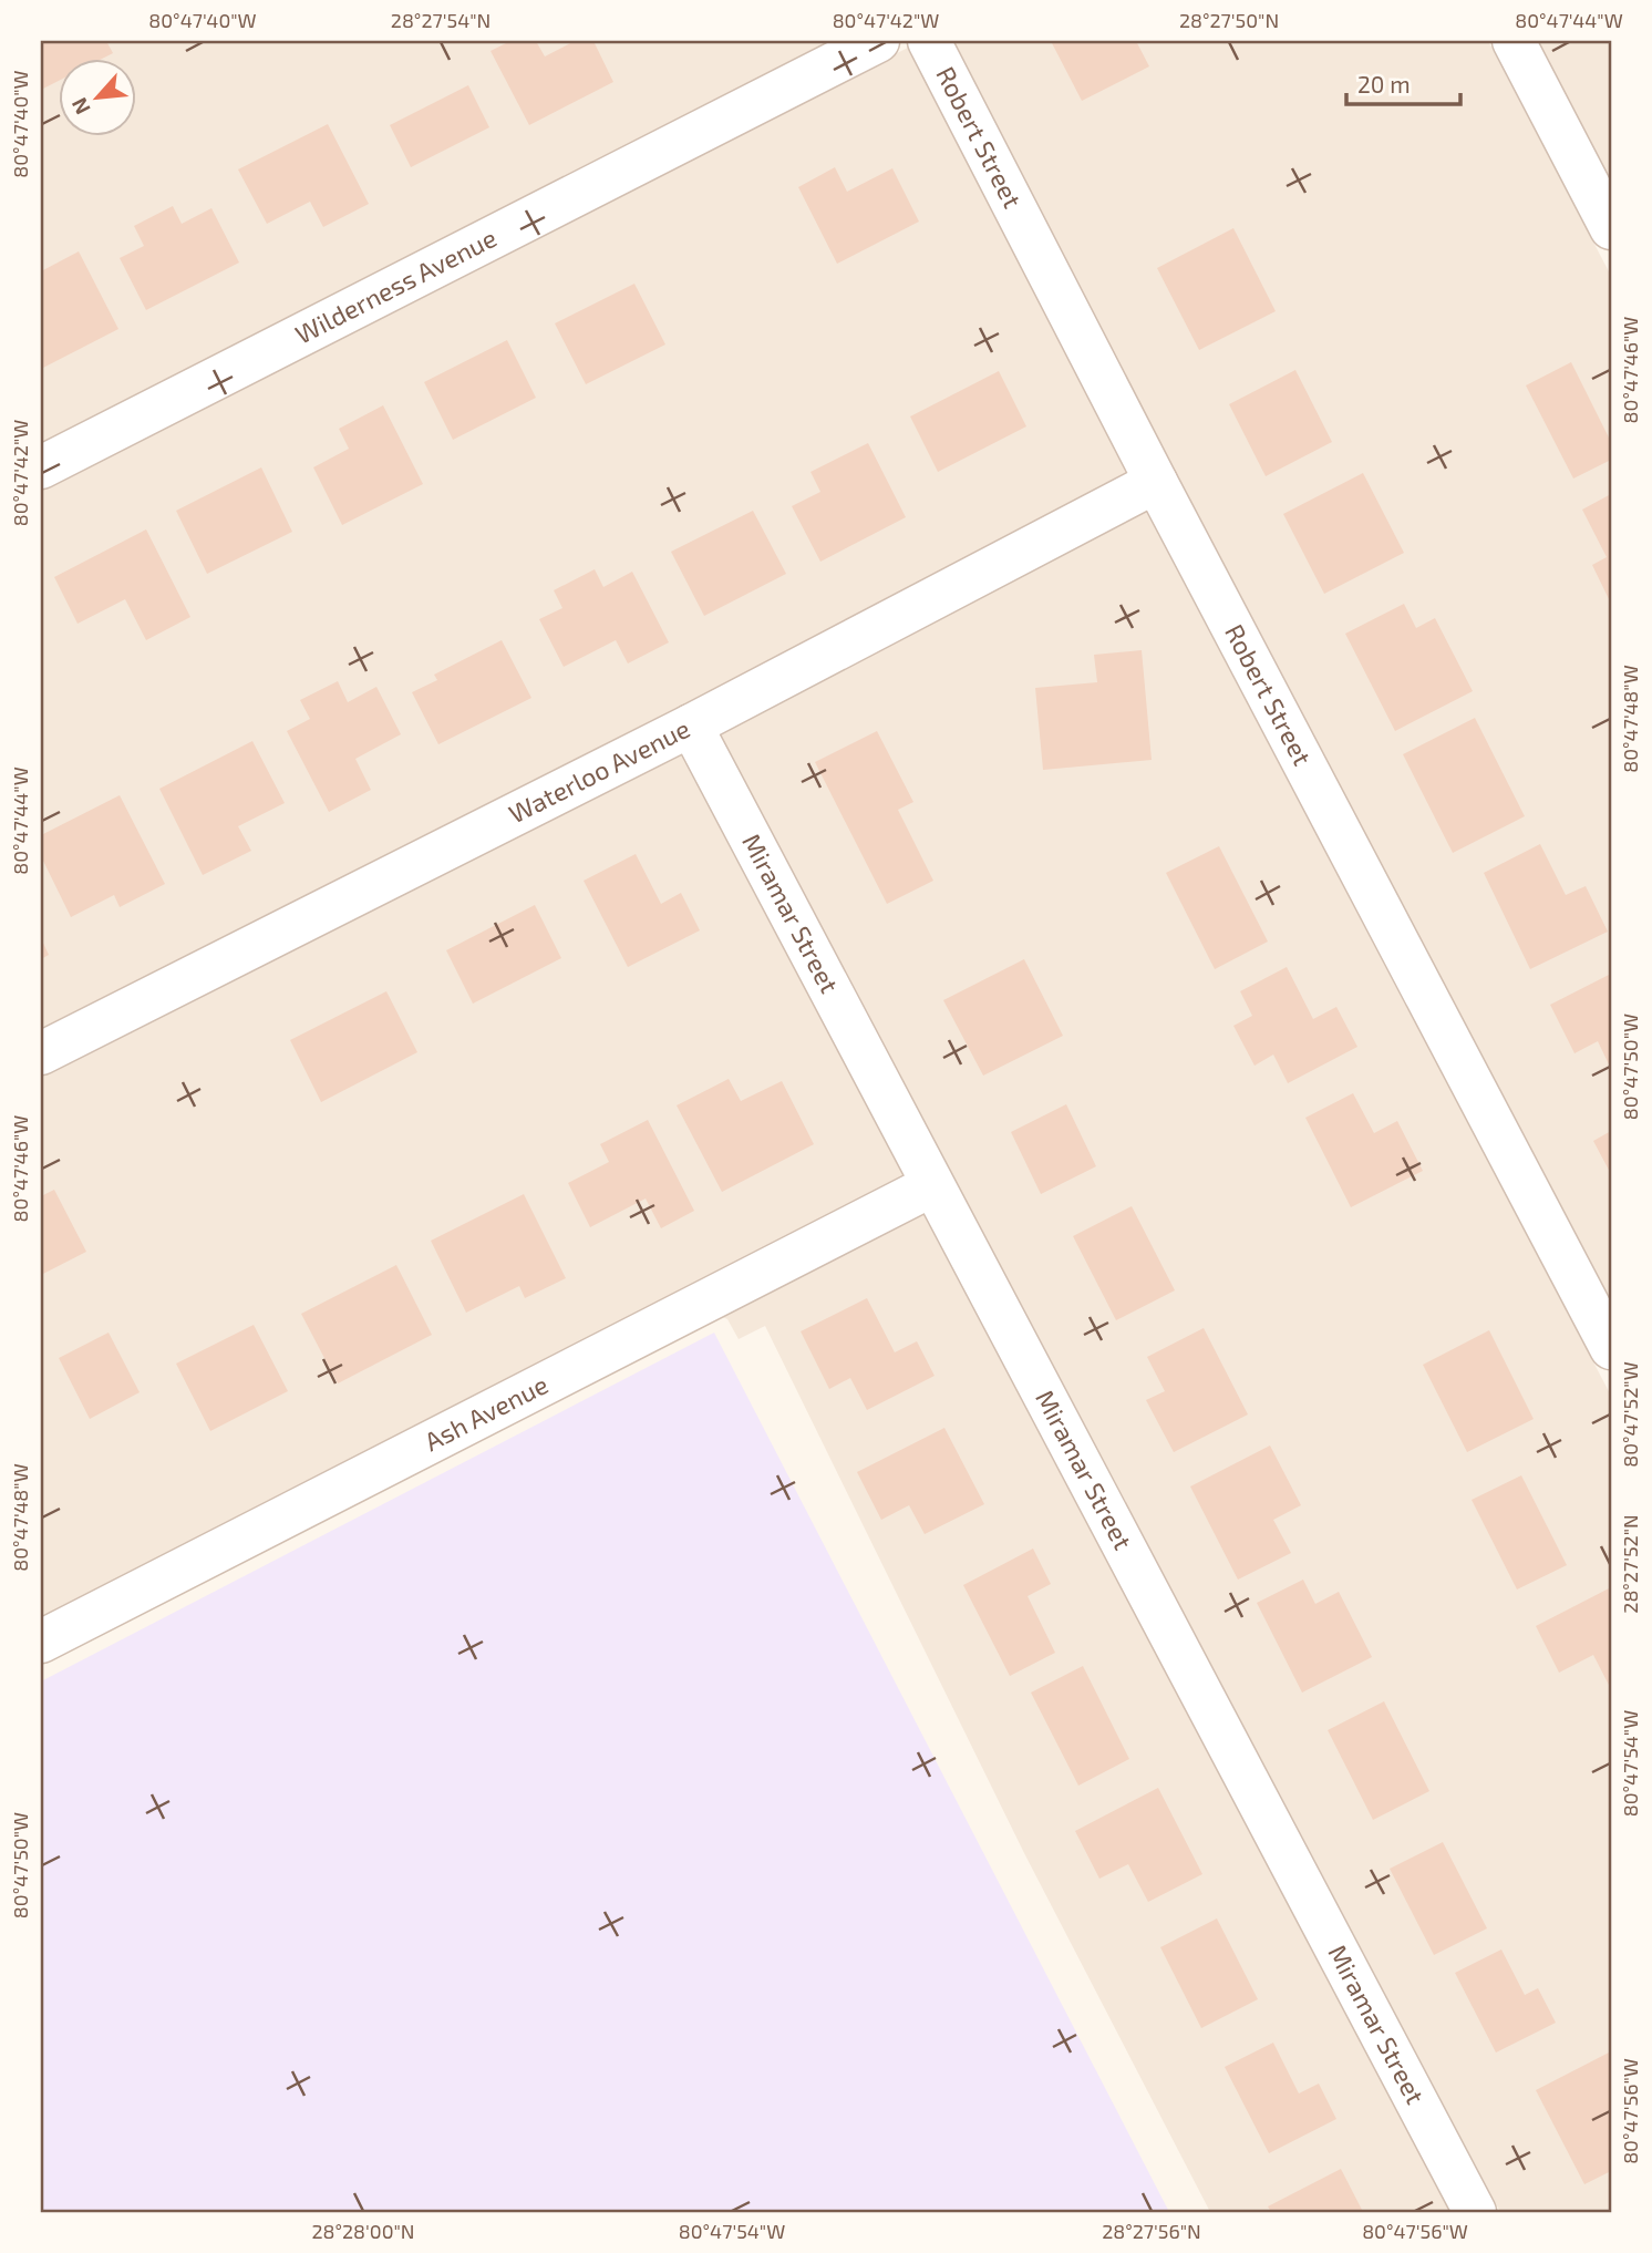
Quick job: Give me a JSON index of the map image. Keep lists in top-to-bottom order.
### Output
{
  "streets": {
    "street": [
      "Robert Street",
      "Wilderness Avenue",
      "Waterloo Avenue",
      "Miramar Street",
      "Ash Avenue"
    ]
  },
  "crossings": [
    ["Robert Street", "Waterloo Avenue"],
    ["Waterloo Avenue", "Miramar Street"],
    ["Miramar Street", "Ash Avenue"]
  ],
  "scale_bar": "20 m",
  "north": "bottom left",
  "coordinates": [
    "80°47'40\"W",
    "28°27'54\"N",
    "80°47'42\"W",
    "28°27'50\"N",
    "80°47'44\"W",
    "80°47'46\"W",
    "80°47'48\"W",
    "80°47'50\"W",
    "80°47'52\"W",
    "28°27'52\"N",
    "80°47'54\"W",
    "80°47'56\"W",
    "28°28'00\"N",
    "28°27'56\"N"
  ]
}
